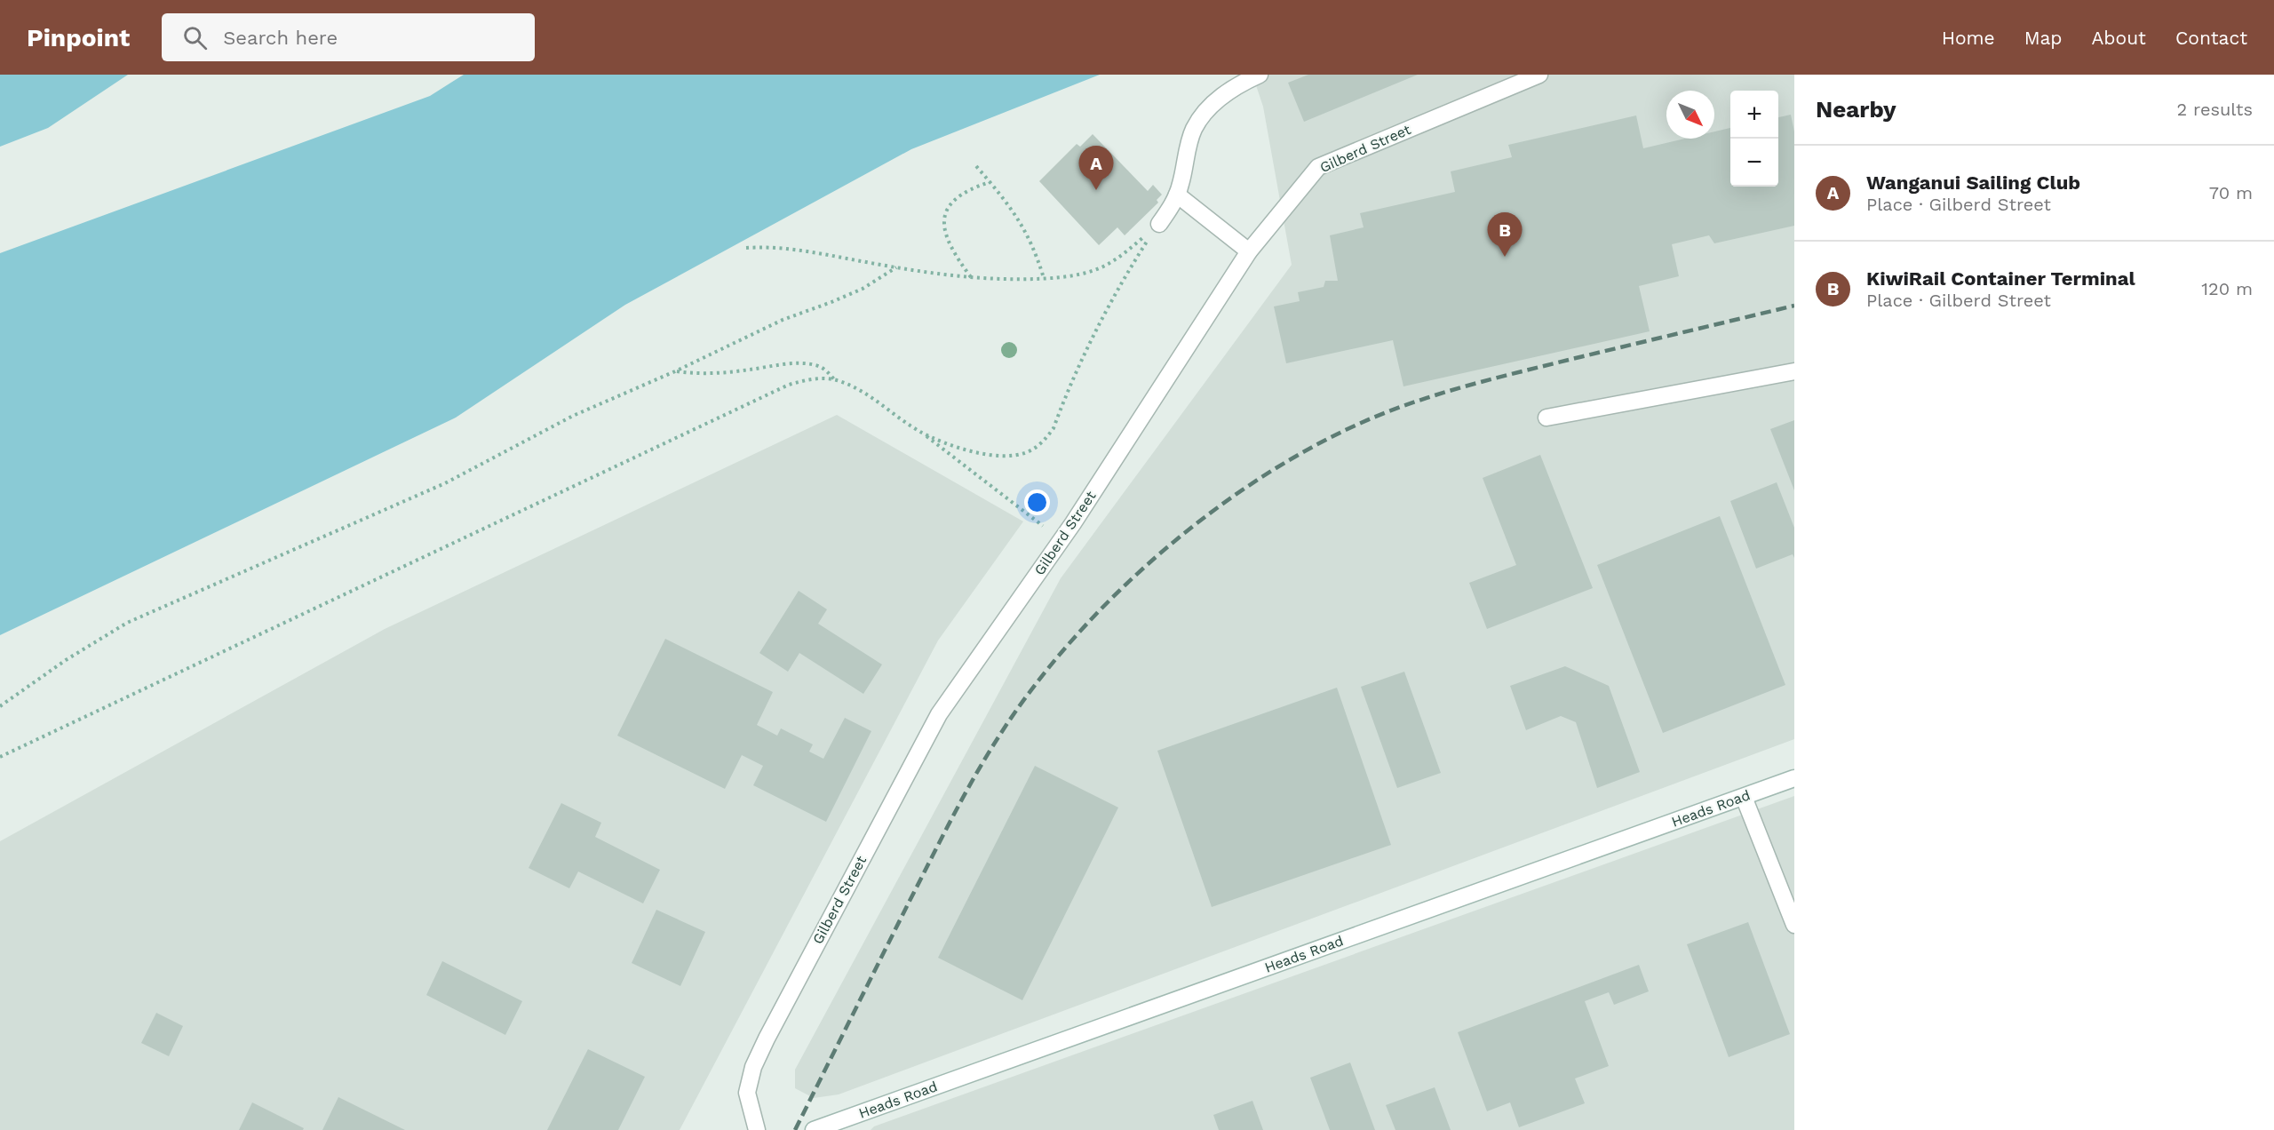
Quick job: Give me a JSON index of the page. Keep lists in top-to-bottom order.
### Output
{
  "streets": {
    "street": ["Gilberd Street", "Heads Road"]
  },
  "north": "bottom right",
  "page": {
    "header": "Pinpoint",
    "search": "Search here",
    "nav": [
      "Home",
      "Map",
      "About",
      "Contact"
    ],
    "heading": ["Nearby", "2 results"],
    "map_buttons": ["+", "−"],
    "list": [
      {
        "mark": "A",
        "name": "Wanganui Sailing Club",
        "note": "Place · Gilberd Street",
        "value": "70 m"
      },
      {
        "mark": "B",
        "name": "KiwiRail Container Terminal",
        "note": "Place · Gilberd Street",
        "value": "120 m"
      }
    ],
    "pins": ["A", "B"]
  }
}
